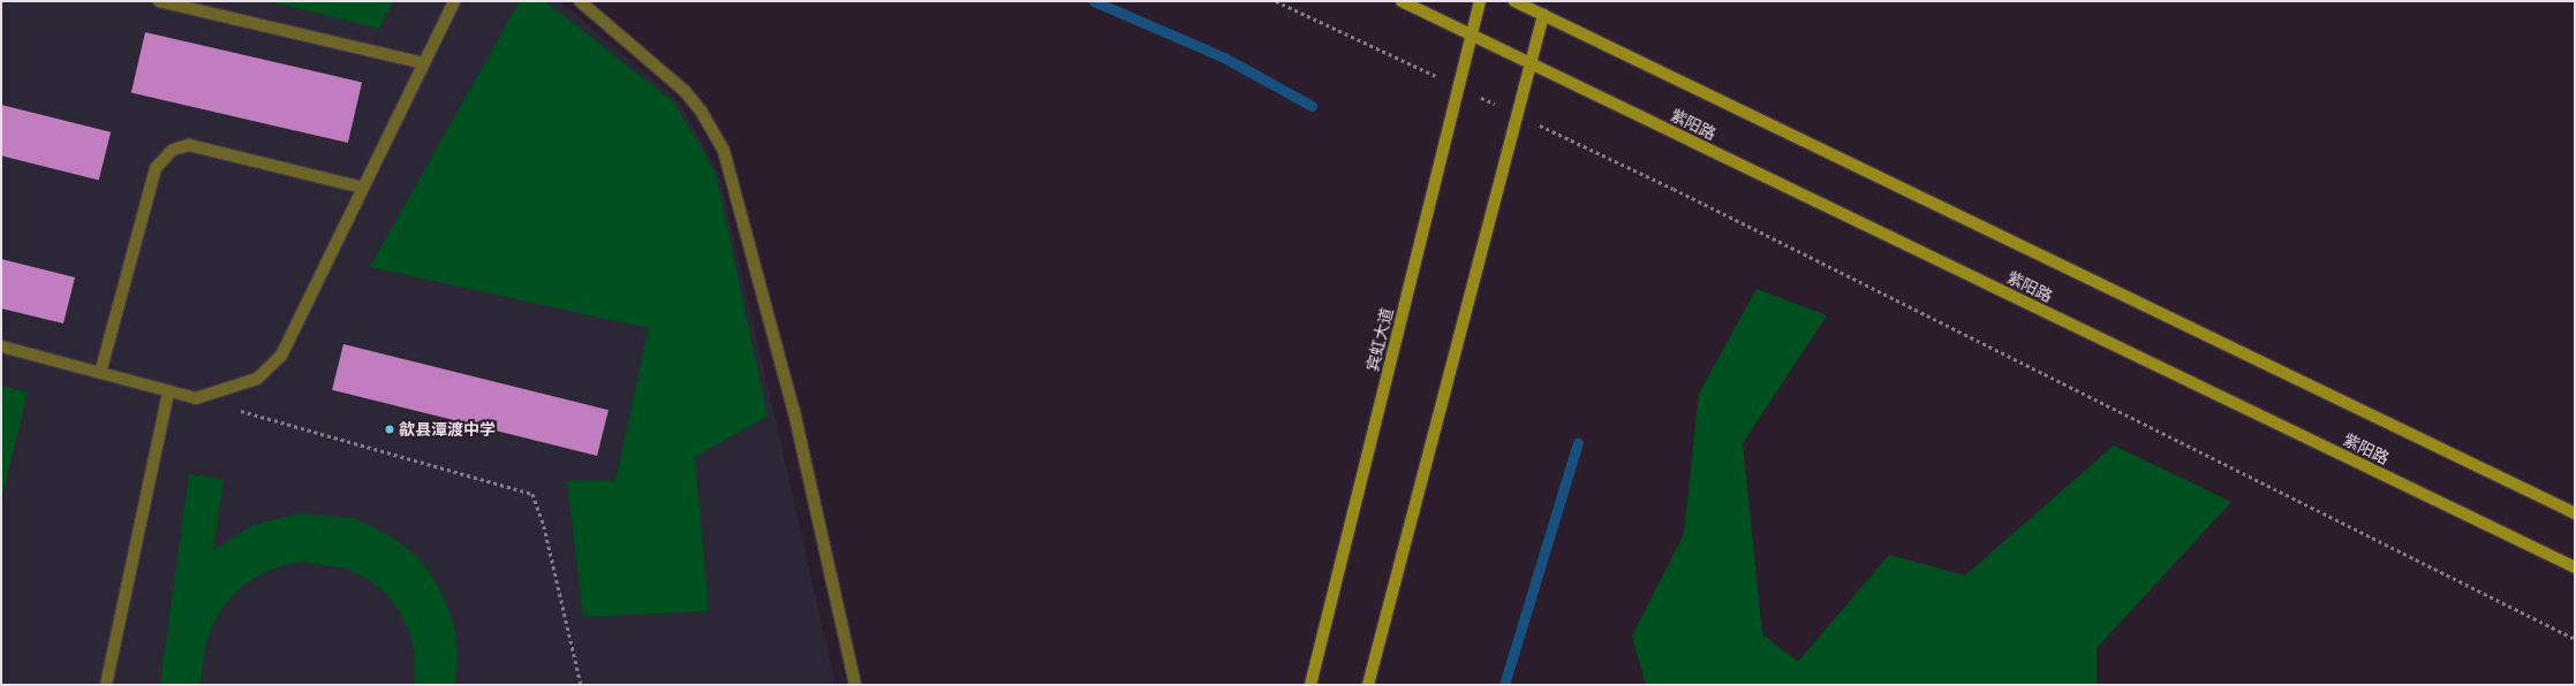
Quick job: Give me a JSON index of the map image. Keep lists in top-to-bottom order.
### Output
{
  "streets": {
    "main road": ["紫阳路", "宾虹大道"]
  },
  "crossings": [
    ["紫阳路", "宾虹大道"]
  ],
  "places": ["歙县潭渡中学"]
}
